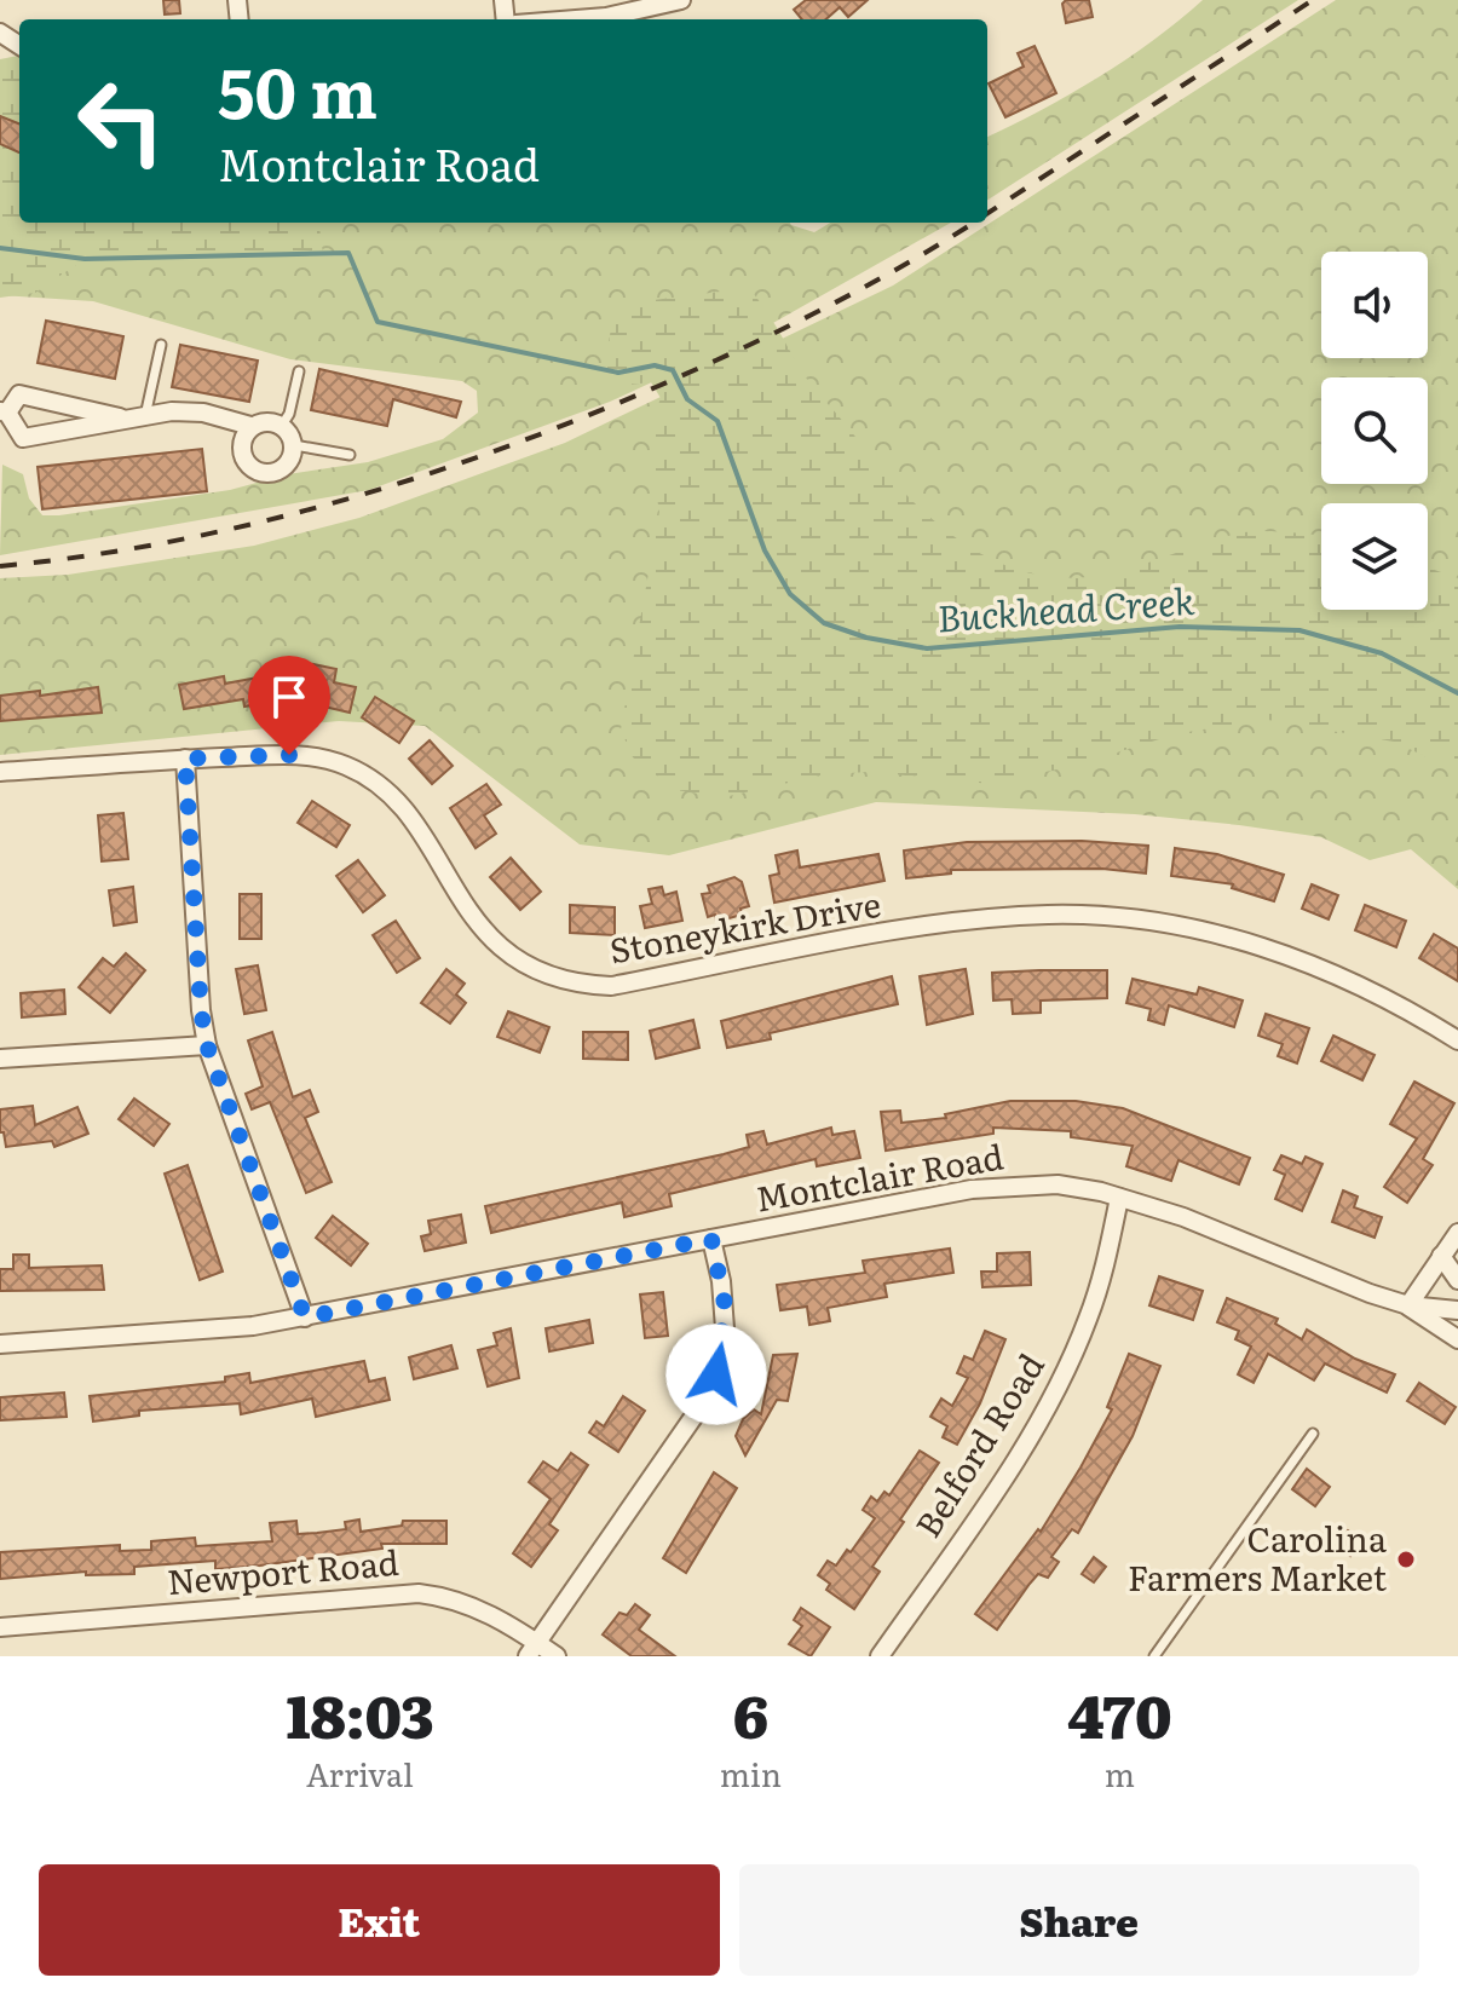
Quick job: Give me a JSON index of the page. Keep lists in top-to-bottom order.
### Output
{
  "streets": {
    "street": [
      "Stoneykirk Drive",
      "Montclair Road",
      "Belford Road",
      "Newport Road"
    ]
  },
  "crossings": [
    ["Montclair Road", "Belford Road"]
  ],
  "water": ["Buckhead Creek"],
  "places": ["Carolina Farmers Market"],
  "page": {
    "turn": ["50 m", "Montclair Road"],
    "eta": [
      "18:03",
      "Arrival",
      "6",
      "min",
      "470",
      "m"
    ],
    "buttons": ["Exit", "Share"]
  }
}
